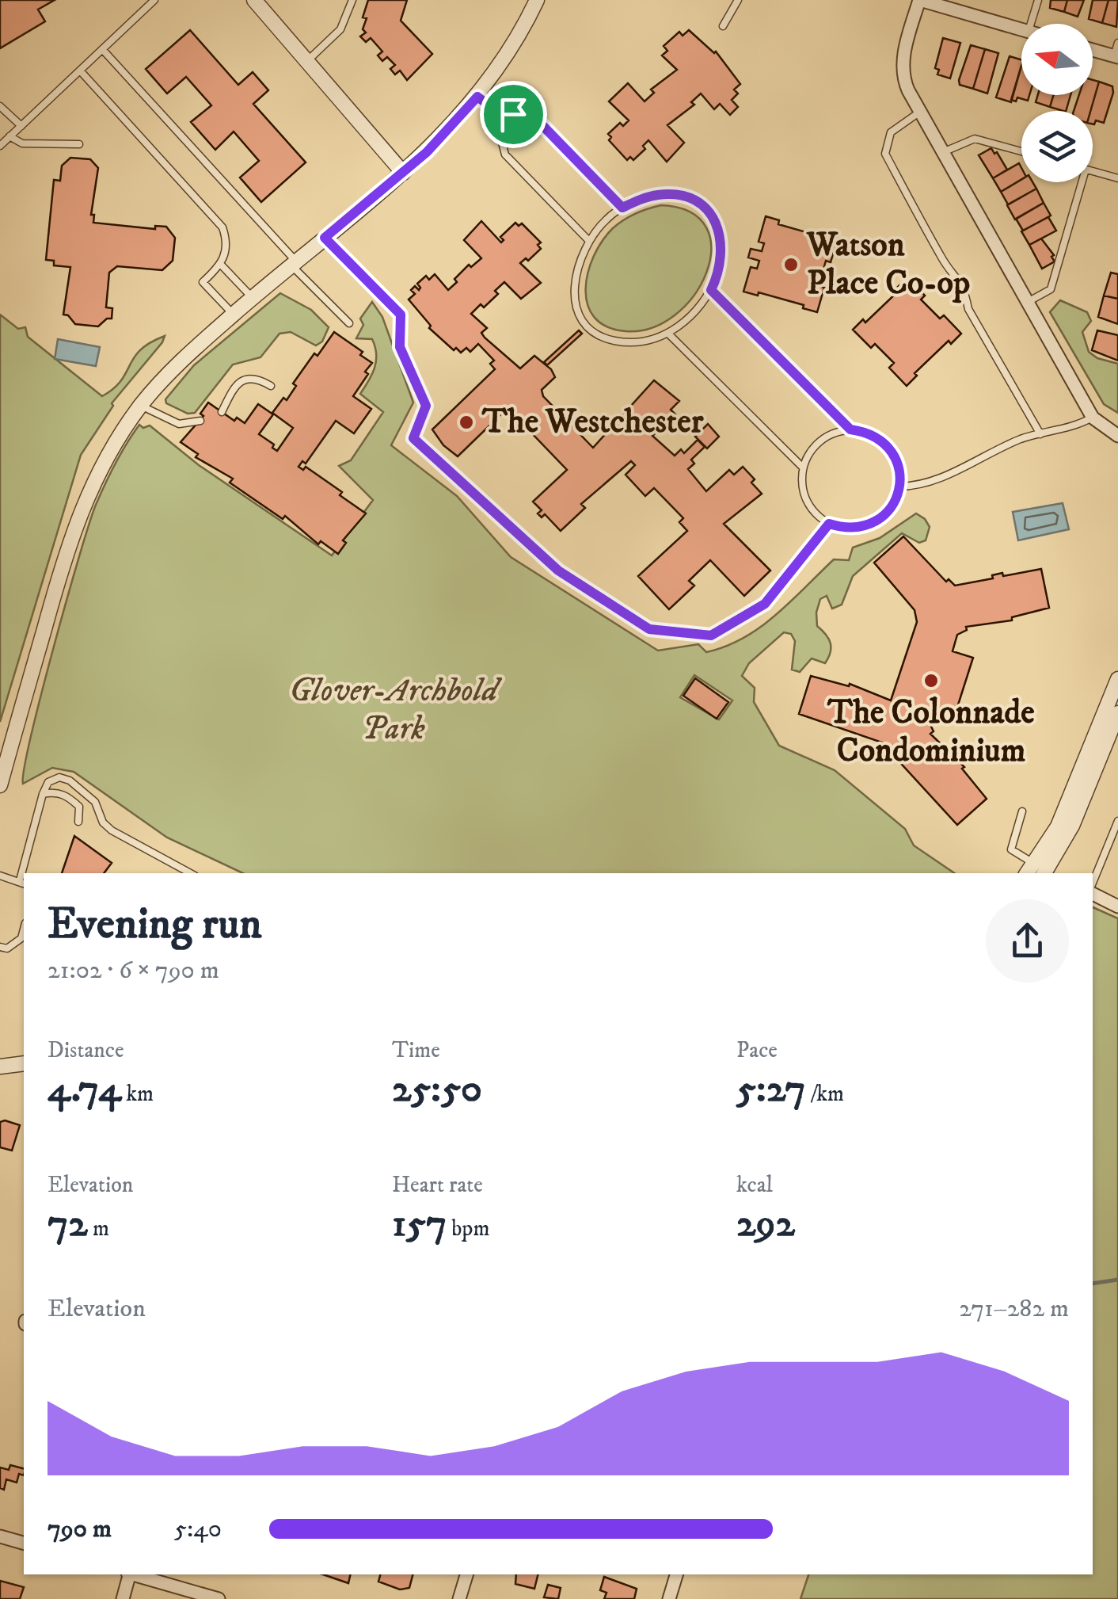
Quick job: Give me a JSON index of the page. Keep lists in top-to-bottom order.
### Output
{
  "parks": ["Glover-Archbold Park"],
  "places": ["Watson Place Co-op", "The Westchester", "The Colonnade Condominium"],
  "north": "left",
  "page": {
    "heading": ["Evening run", "21:02 · 6 × 790 m"],
    "stats": [
      ["Distance", "4.74 km"],
      ["Time", "25:50"],
      ["Pace", "5:27 /km"],
      ["Elevation", "72 m"],
      ["Heart rate", "157 bpm"],
      ["kcal", "292"]
    ],
    "chart": ["Elevation", "271–282 m"],
    "list": [
      {
        "name": "790 m",
        "note": "5:40"
      }
    ]
  }
}
